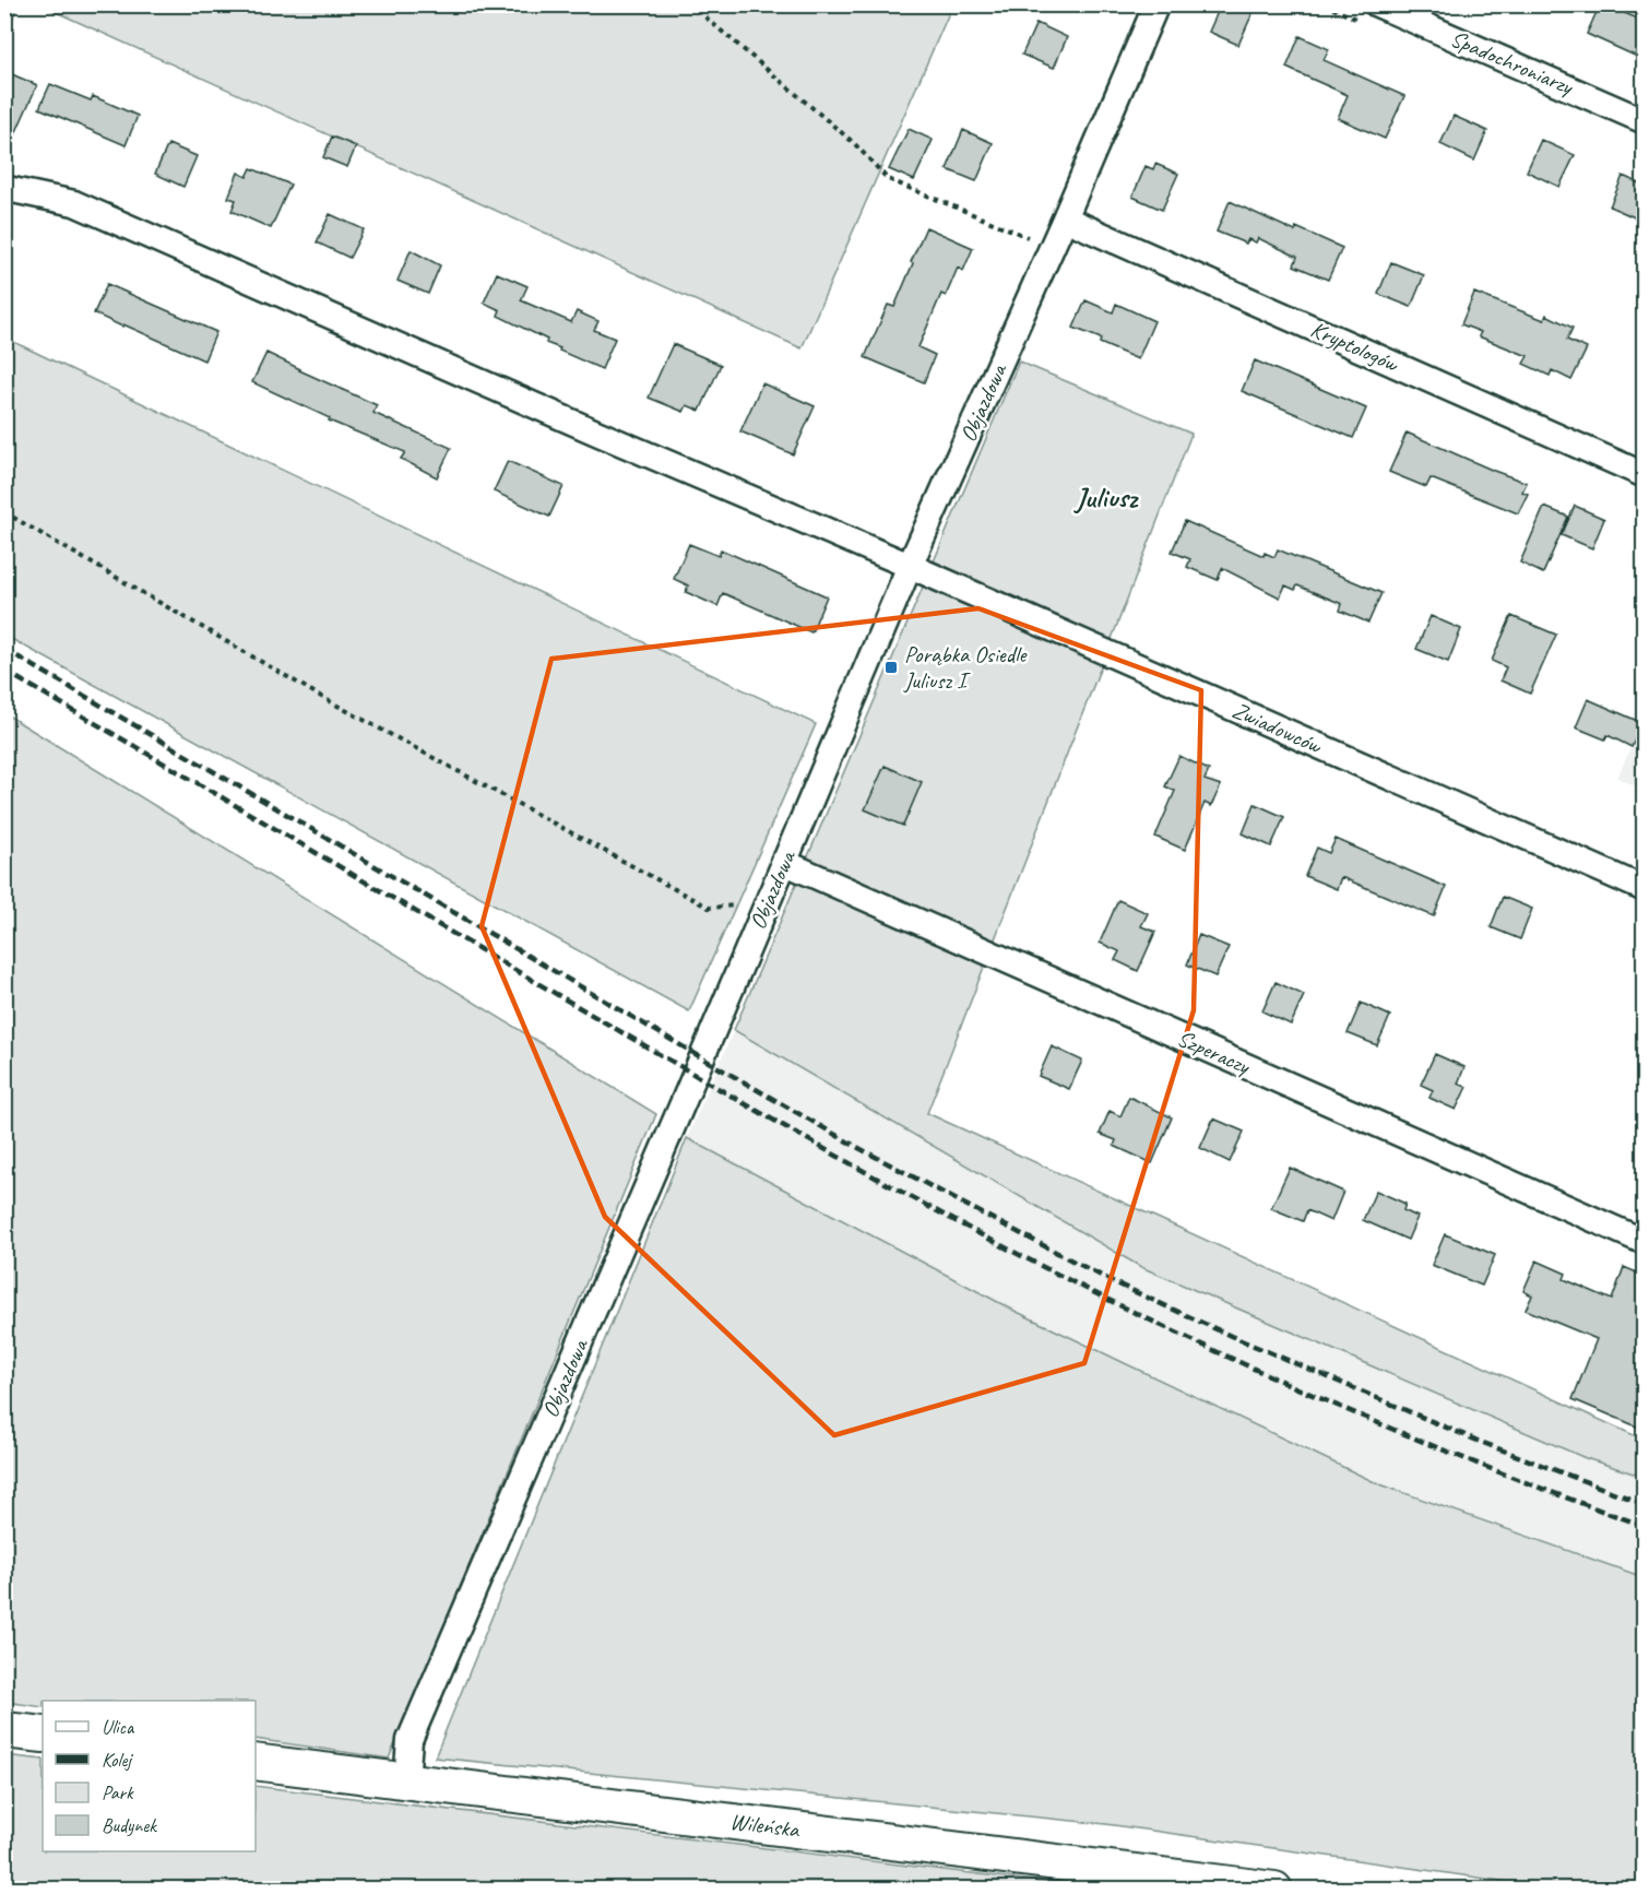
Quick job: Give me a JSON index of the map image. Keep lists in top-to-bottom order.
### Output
{
  "streets": {
    "street": [
      "Spadochroniarzy",
      "Kryptologów",
      "Objazdowa",
      "Zwiadowców",
      "Szperaczy",
      "Wileńska"
    ]
  },
  "crossings": [
    ["Kryptologów", "Objazdowa"],
    ["Objazdowa", "Zwiadowców"],
    ["Objazdowa", "Szperaczy"],
    ["Objazdowa", "Wileńska"]
  ],
  "districts": ["Juliusz"],
  "places": {
    "transit": ["Porąbka Osiedle Juliusz I"]
  },
  "legend": [
    "Ulica",
    "Kolej",
    "Park",
    "Budynek"
  ]
}
